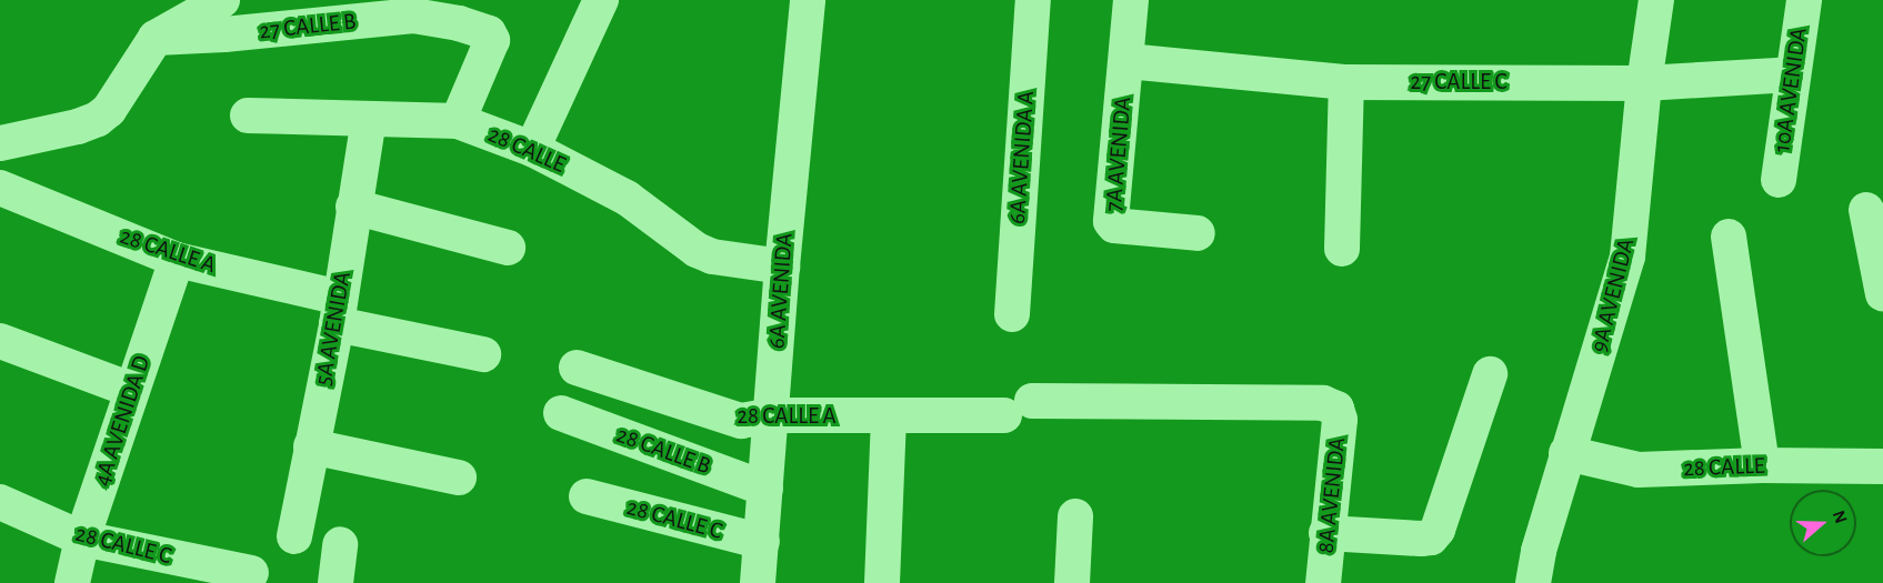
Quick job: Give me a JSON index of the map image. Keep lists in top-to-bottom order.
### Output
{
  "streets": {
    "street": [
      "27 CALLE B",
      "27 CALLE C",
      "10A AVENIDA",
      "28 CALLE",
      "7A AVENIDA",
      "6A AVENIDA A",
      "28 CALLE A",
      "6A AVENIDA",
      "9A AVENIDA",
      "5A AVENIDA",
      "4A AVENIDA D",
      "28 CALLE B",
      "8A AVENIDA",
      "28 CALLE C"
    ]
  },
  "crossings": [
    ["27 CALLE B", "28 CALLE"],
    ["27 CALLE C", "10A AVENIDA"],
    ["27 CALLE C", "7A AVENIDA"],
    ["27 CALLE C", "9A AVENIDA"],
    ["28 CALLE", "6A AVENIDA"],
    ["28 CALLE", "9A AVENIDA"],
    ["28 CALLE", "5A AVENIDA"],
    ["28 CALLE A", "6A AVENIDA"],
    ["28 CALLE A", "5A AVENIDA"],
    ["28 CALLE A", "4A AVENIDA D"],
    ["28 CALLE A", "8A AVENIDA"],
    ["6A AVENIDA", "28 CALLE B"],
    ["6A AVENIDA", "28 CALLE C"],
    ["4A AVENIDA D", "28 CALLE C"]
  ],
  "north": "right"
}
